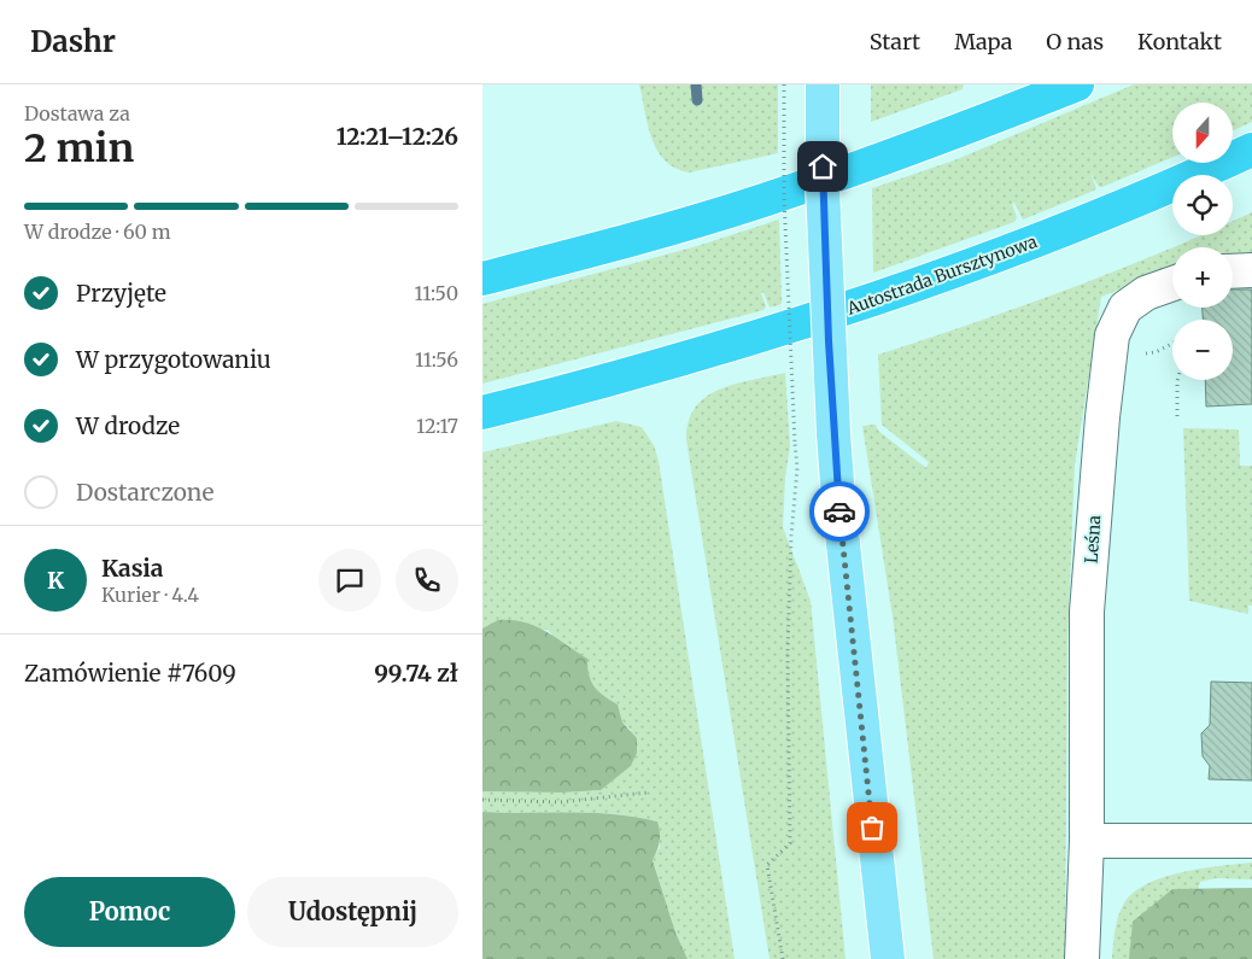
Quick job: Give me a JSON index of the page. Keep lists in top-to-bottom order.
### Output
{
  "streets": {
    "highway": ["Autostrada Bursztynowa"],
    "street": ["Leśna"]
  },
  "north": "bottom",
  "page": {
    "header": "Dashr",
    "nav": [
      "Start",
      "Mapa",
      "O nas",
      "Kontakt"
    ],
    "heading": ["2 min", "Dostawa za", "12:21–12:26"],
    "panel": [
      "Kasia",
      "Kurier · 4.4",
      "Zamówienie #7609",
      "99.74 zł"
    ],
    "map_buttons": ["+", "−"],
    "bar": "W drodze · 60 m",
    "list": [
      ["Przyjęte", "11:50"],
      ["W przygotowaniu", "11:56"],
      ["W drodze", "12:17"],
      "Dostarczone"
    ],
    "round": "K",
    "buttons": ["Pomoc", "Udostępnij"]
  }
}
